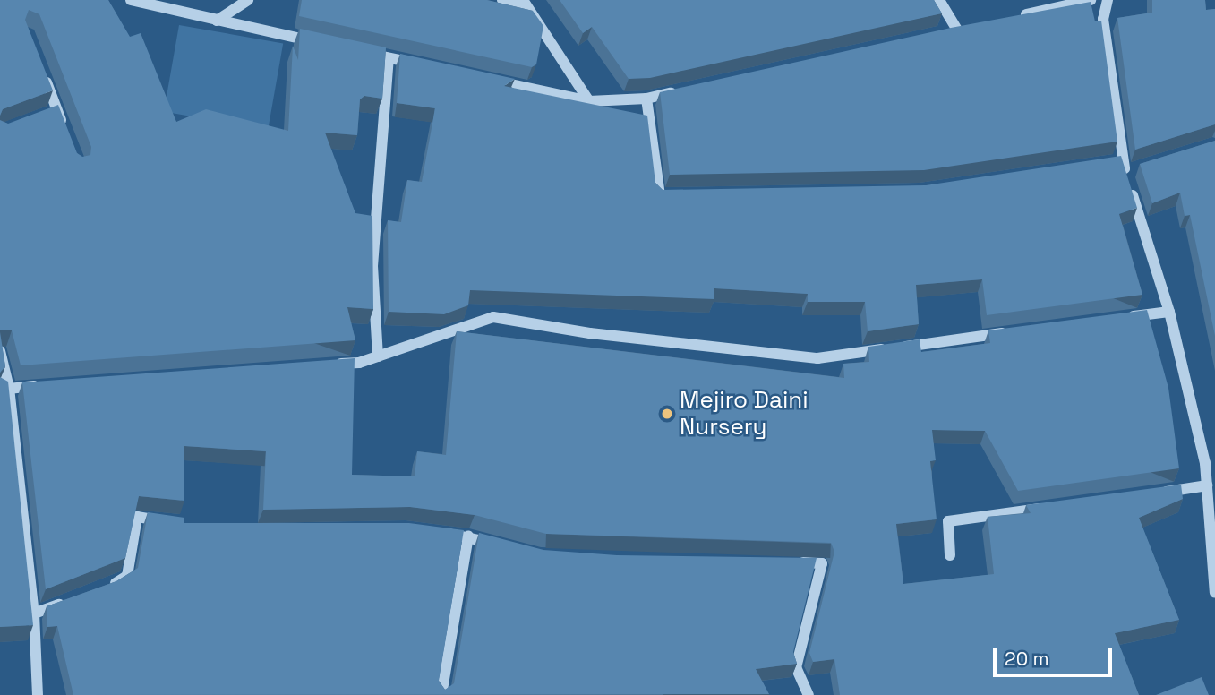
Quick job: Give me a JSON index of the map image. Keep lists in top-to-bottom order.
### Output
{
  "places": ["Mejiro Daini Nursery"],
  "scale_bar": "20 m"
}
